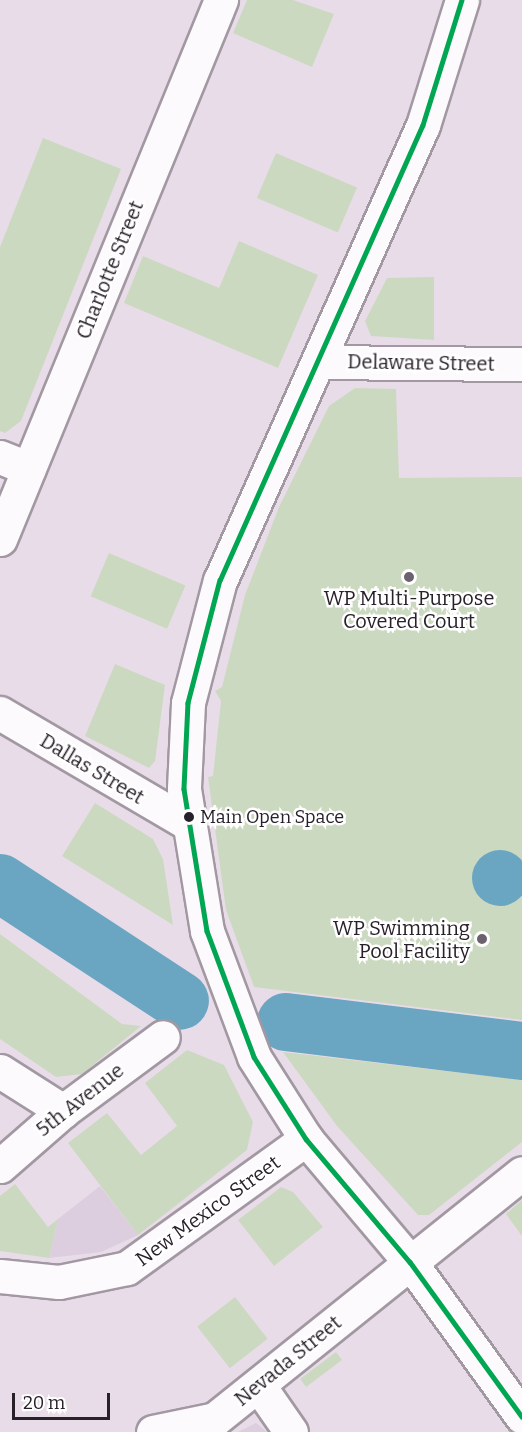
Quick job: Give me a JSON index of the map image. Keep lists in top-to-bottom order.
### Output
{
  "streets": {
    "street": [
      "Charlotte Street",
      "Delaware Street",
      "Dallas Street",
      "5th Avenue",
      "New Mexico Street",
      "Nevada Street"
    ]
  },
  "places": ["WP Multi-Purpose Covered Court", "Main Open Space", "WP Swimming Pool Facility"],
  "scale_bar": "20 m"
}
